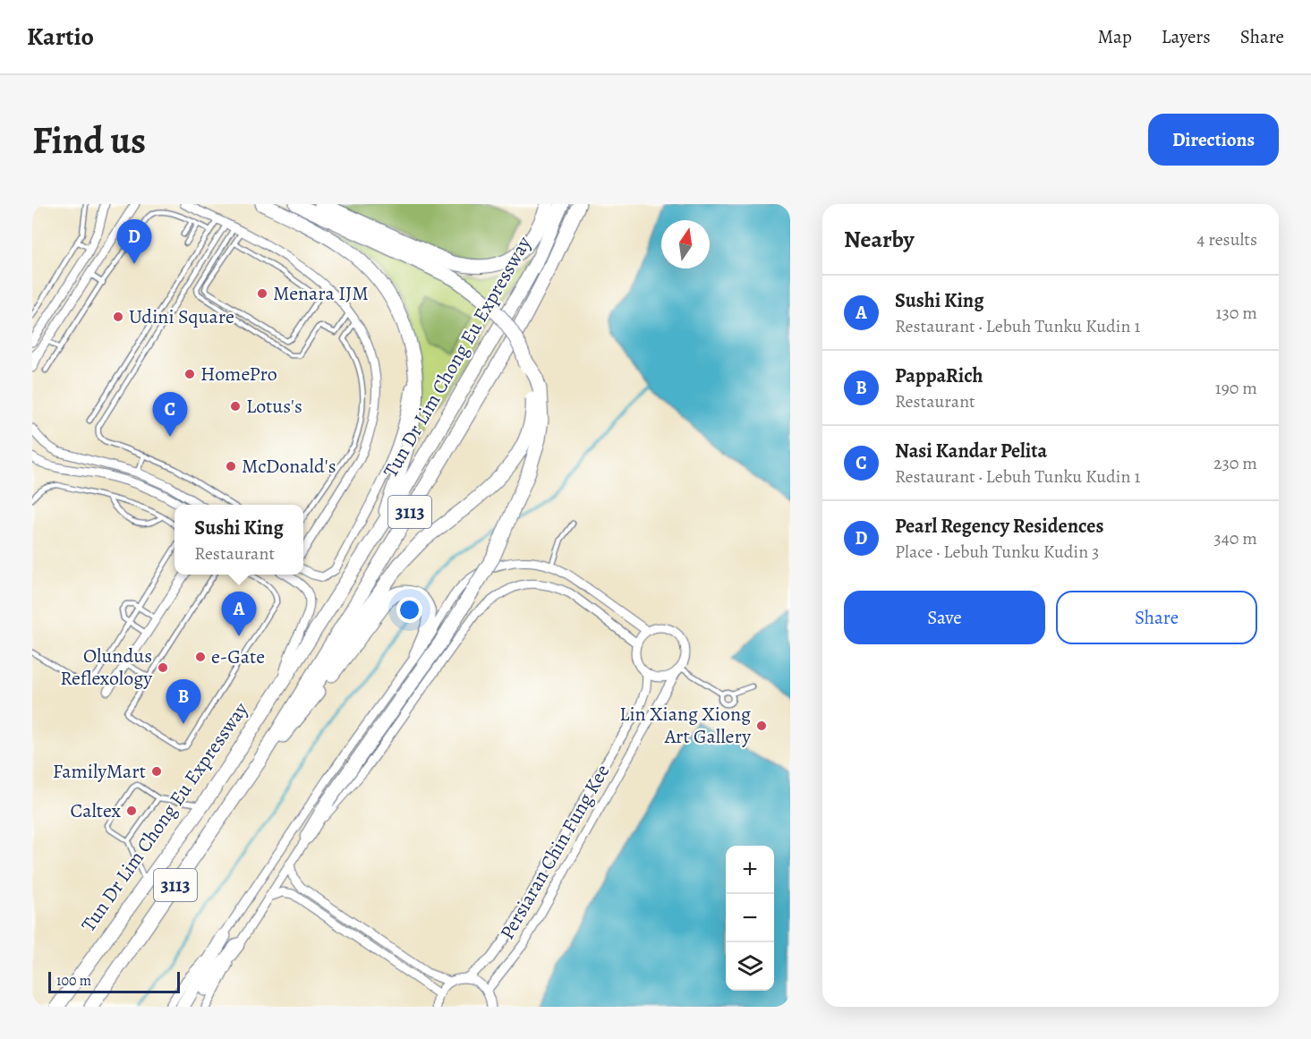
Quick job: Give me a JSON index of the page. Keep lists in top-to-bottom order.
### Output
{
  "streets": {
    "highway": ["Tun Dr Lim Chong Eu Expressway", "3113"],
    "street": ["Persiaran Chin Fung Kee"]
  },
  "places": [
    "Menara IJM",
    "Udini Square",
    "HomePro",
    "Lotus's",
    "McDonald's",
    "e-Gate",
    "Olundus Reflexology",
    "Lin Xiang Xiong Art Gallery",
    "FamilyMart",
    "Caltex"
  ],
  "scale_bar": "100 m",
  "north": "top",
  "page": {
    "header": "Kartio",
    "nav": ["Map", "Layers", "Share"],
    "buttons": [
      "Directions",
      ["Save", "Share"]
    ],
    "title": "Find us",
    "heading": ["Nearby", "4 results"],
    "pins": [
      "D",
      "C",
      "A",
      "B"
    ],
    "list": [
      {
        "mark": "A",
        "name": "Sushi King",
        "note": "Restaurant · Lebuh Tunku Kudin 1",
        "value": "130 m"
      },
      {
        "mark": "B",
        "name": "PappaRich",
        "note": "Restaurant",
        "value": "190 m"
      },
      {
        "mark": "C",
        "name": "Nasi Kandar Pelita",
        "note": "Restaurant · Lebuh Tunku Kudin 1",
        "value": "230 m"
      },
      {
        "mark": "D",
        "name": "Pearl Regency Residences",
        "note": "Place · Lebuh Tunku Kudin 3",
        "value": "340 m"
      }
    ],
    "popup": ["Sushi King", "Restaurant"],
    "map_buttons": ["+", "−"],
    "scale": "100 m"
  }
}
